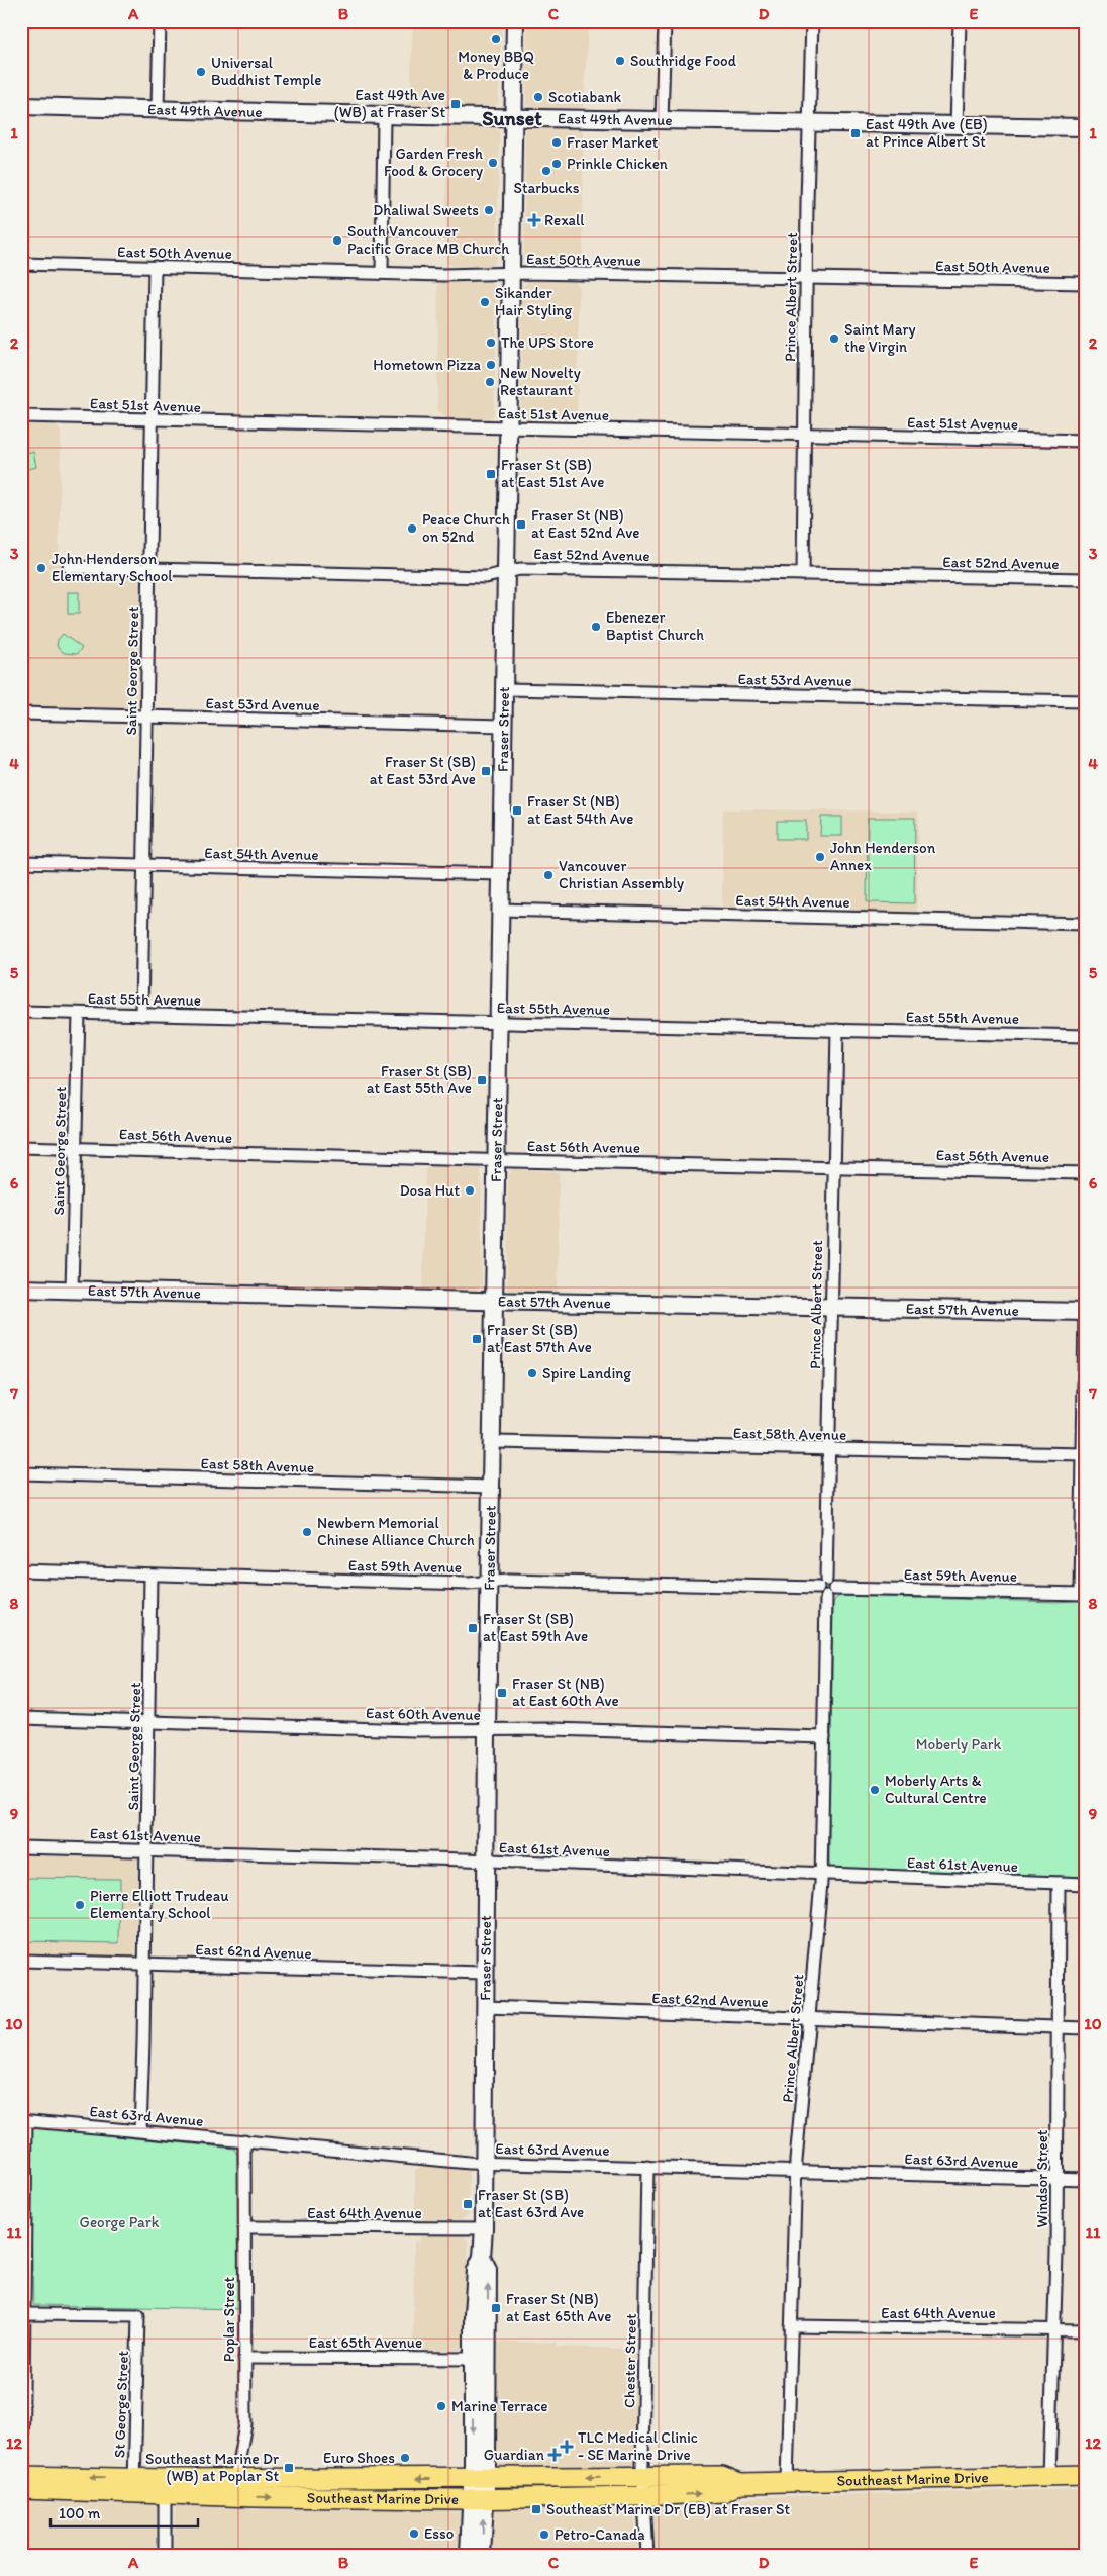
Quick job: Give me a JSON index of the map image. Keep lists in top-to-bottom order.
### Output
{
  "streets": {
    "main road": ["Southeast Marine Drive"],
    "street": [
      "East 49th Avenue",
      "East 50th Avenue",
      "Prince Albert Street",
      "East 51st Avenue",
      "East 52nd Avenue",
      "Saint George Street",
      "East 53rd Avenue",
      "Fraser Street",
      "East 54th Avenue",
      "East 55th Avenue",
      "East 56th Avenue",
      "East 57th Avenue",
      "East 58th Avenue",
      "East 59th Avenue",
      "East 60th Avenue",
      "East 61st Avenue",
      "East 62nd Avenue",
      "East 63rd Avenue",
      "Windsor Street",
      "East 64th Avenue",
      "Poplar Street",
      "East 65th Avenue",
      "Chester Street",
      "St George Street"
    ]
  },
  "crossings": [
    ["East 49th Avenue", "Prince Albert Street"],
    ["East 49th Avenue", "Fraser Street"],
    ["East 50th Avenue", "Prince Albert Street"],
    ["East 50th Avenue", "Saint George Street"],
    ["East 50th Avenue", "Fraser Street"],
    ["Prince Albert Street", "East 51st Avenue"],
    ["Prince Albert Street", "East 52nd Avenue"],
    ["Prince Albert Street", "East 55th Avenue"],
    ["Prince Albert Street", "East 56th Avenue"],
    ["Prince Albert Street", "East 57th Avenue"],
    ["Prince Albert Street", "East 58th Avenue"],
    ["Prince Albert Street", "East 59th Avenue"],
    ["Prince Albert Street", "East 60th Avenue"],
    ["Prince Albert Street", "East 61st Avenue"],
    ["Prince Albert Street", "East 62nd Avenue"],
    ["Prince Albert Street", "East 63rd Avenue"],
    ["Prince Albert Street", "East 64th Avenue"],
    ["Prince Albert Street", "Southeast Marine Drive"],
    ["East 51st Avenue", "Saint George Street"],
    ["East 51st Avenue", "Fraser Street"],
    ["East 52nd Avenue", "Saint George Street"],
    ["East 52nd Avenue", "Fraser Street"],
    ["Saint George Street", "East 53rd Avenue"],
    ["Saint George Street", "East 54th Avenue"],
    ["Saint George Street", "East 55th Avenue"],
    ["Saint George Street", "East 56th Avenue"],
    ["Saint George Street", "East 57th Avenue"],
    ["Saint George Street", "East 59th Avenue"],
    ["Saint George Street", "East 60th Avenue"],
    ["Saint George Street", "East 61st Avenue"],
    ["Saint George Street", "East 62nd Avenue"],
    ["Saint George Street", "East 63rd Avenue"],
    ["East 53rd Avenue", "Fraser Street"],
    ["Fraser Street", "East 54th Avenue"],
    ["Fraser Street", "East 55th Avenue"],
    ["Fraser Street", "East 56th Avenue"],
    ["Fraser Street", "East 57th Avenue"],
    ["Fraser Street", "East 58th Avenue"],
    ["Fraser Street", "East 59th Avenue"],
    ["Fraser Street", "East 60th Avenue"],
    ["Fraser Street", "East 61st Avenue"],
    ["Fraser Street", "East 62nd Avenue"],
    ["Fraser Street", "East 63rd Avenue"],
    ["Fraser Street", "East 64th Avenue"],
    ["Fraser Street", "East 65th Avenue"],
    ["Fraser Street", "Southeast Marine Drive"],
    ["East 61st Avenue", "Windsor Street"],
    ["East 62nd Avenue", "Windsor Street"],
    ["East 63rd Avenue", "Windsor Street"],
    ["East 63rd Avenue", "Poplar Street"],
    ["East 63rd Avenue", "Chester Street"],
    ["Windsor Street", "East 64th Avenue"],
    ["Windsor Street", "Southeast Marine Drive"],
    ["East 64th Avenue", "Poplar Street"],
    ["Poplar Street", "East 65th Avenue"],
    ["Poplar Street", "Southeast Marine Drive"],
    ["Chester Street", "Southeast Marine Drive"],
    ["St George Street", "Southeast Marine Drive"]
  ],
  "districts": ["Sunset"],
  "parks": ["Moberly Park", "George Park"],
  "places": {
    "other": [
      "Money BBQ & Produce",
      "Southridge Food",
      "Universal Buddhist Temple",
      "Scotiabank",
      "Fraser Market",
      "Garden Fresh Food & Grocery",
      "Prinkle Chicken",
      "Starbucks",
      "Dhaliwal Sweets",
      "South Vancouver Pacific Grace MB Church",
      "Sikander Hair Styling",
      "Saint Mary the Virgin",
      "The UPS Store",
      "Hometown Pizza",
      "New Novelty Restaurant",
      "Peace Church on 52nd",
      "John Henderson Elementary School",
      "Ebenezer Baptist Church",
      "John Henderson Annex",
      "Vancouver Christian Assembly",
      "Dosa Hut",
      "Spire Landing",
      "Newbern Memorial Chinese Alliance Church",
      "Moberly Arts & Cultural Centre",
      "Pierre Elliott Trudeau Elementary School",
      "Marine Terrace",
      "Euro Shoes",
      "Esso",
      "Petro-Canada"
    ],
    "transit": [
      "East 49th Ave (WB) at Fraser St",
      "East 49th Ave (EB) at Prince Albert St",
      "Fraser St (SB) at East 51st Ave",
      "Fraser St (NB) at East 52nd Ave",
      "Fraser St (SB) at East 53rd Ave",
      "Fraser St (NB) at East 54th Ave",
      "Fraser St (SB) at East 55th Ave",
      "Fraser St (SB) at East 57th Ave",
      "Fraser St (SB) at East 59th Ave",
      "Fraser St (NB) at East 60th Ave",
      "Fraser St (SB) at East 63rd Ave",
      "Fraser St (NB) at East 65th Ave",
      "Southeast Marine Dr (WB) at Poplar St",
      "Southeast Marine Dr (EB) at Fraser St"
    ],
    "health": ["Rexall", "TLC Medical Clinic - SE Marine Drive", "Guardian"]
  },
  "scale_bar": "100 m",
  "grid": {
    "columns": [
      "A",
      "B",
      "C",
      "D",
      "E"
    ],
    "rows": [
      "1",
      "2",
      "3",
      "4",
      "5",
      "6",
      "7",
      "8",
      "9",
      "10",
      "11",
      "12"
    ]
  }
}
